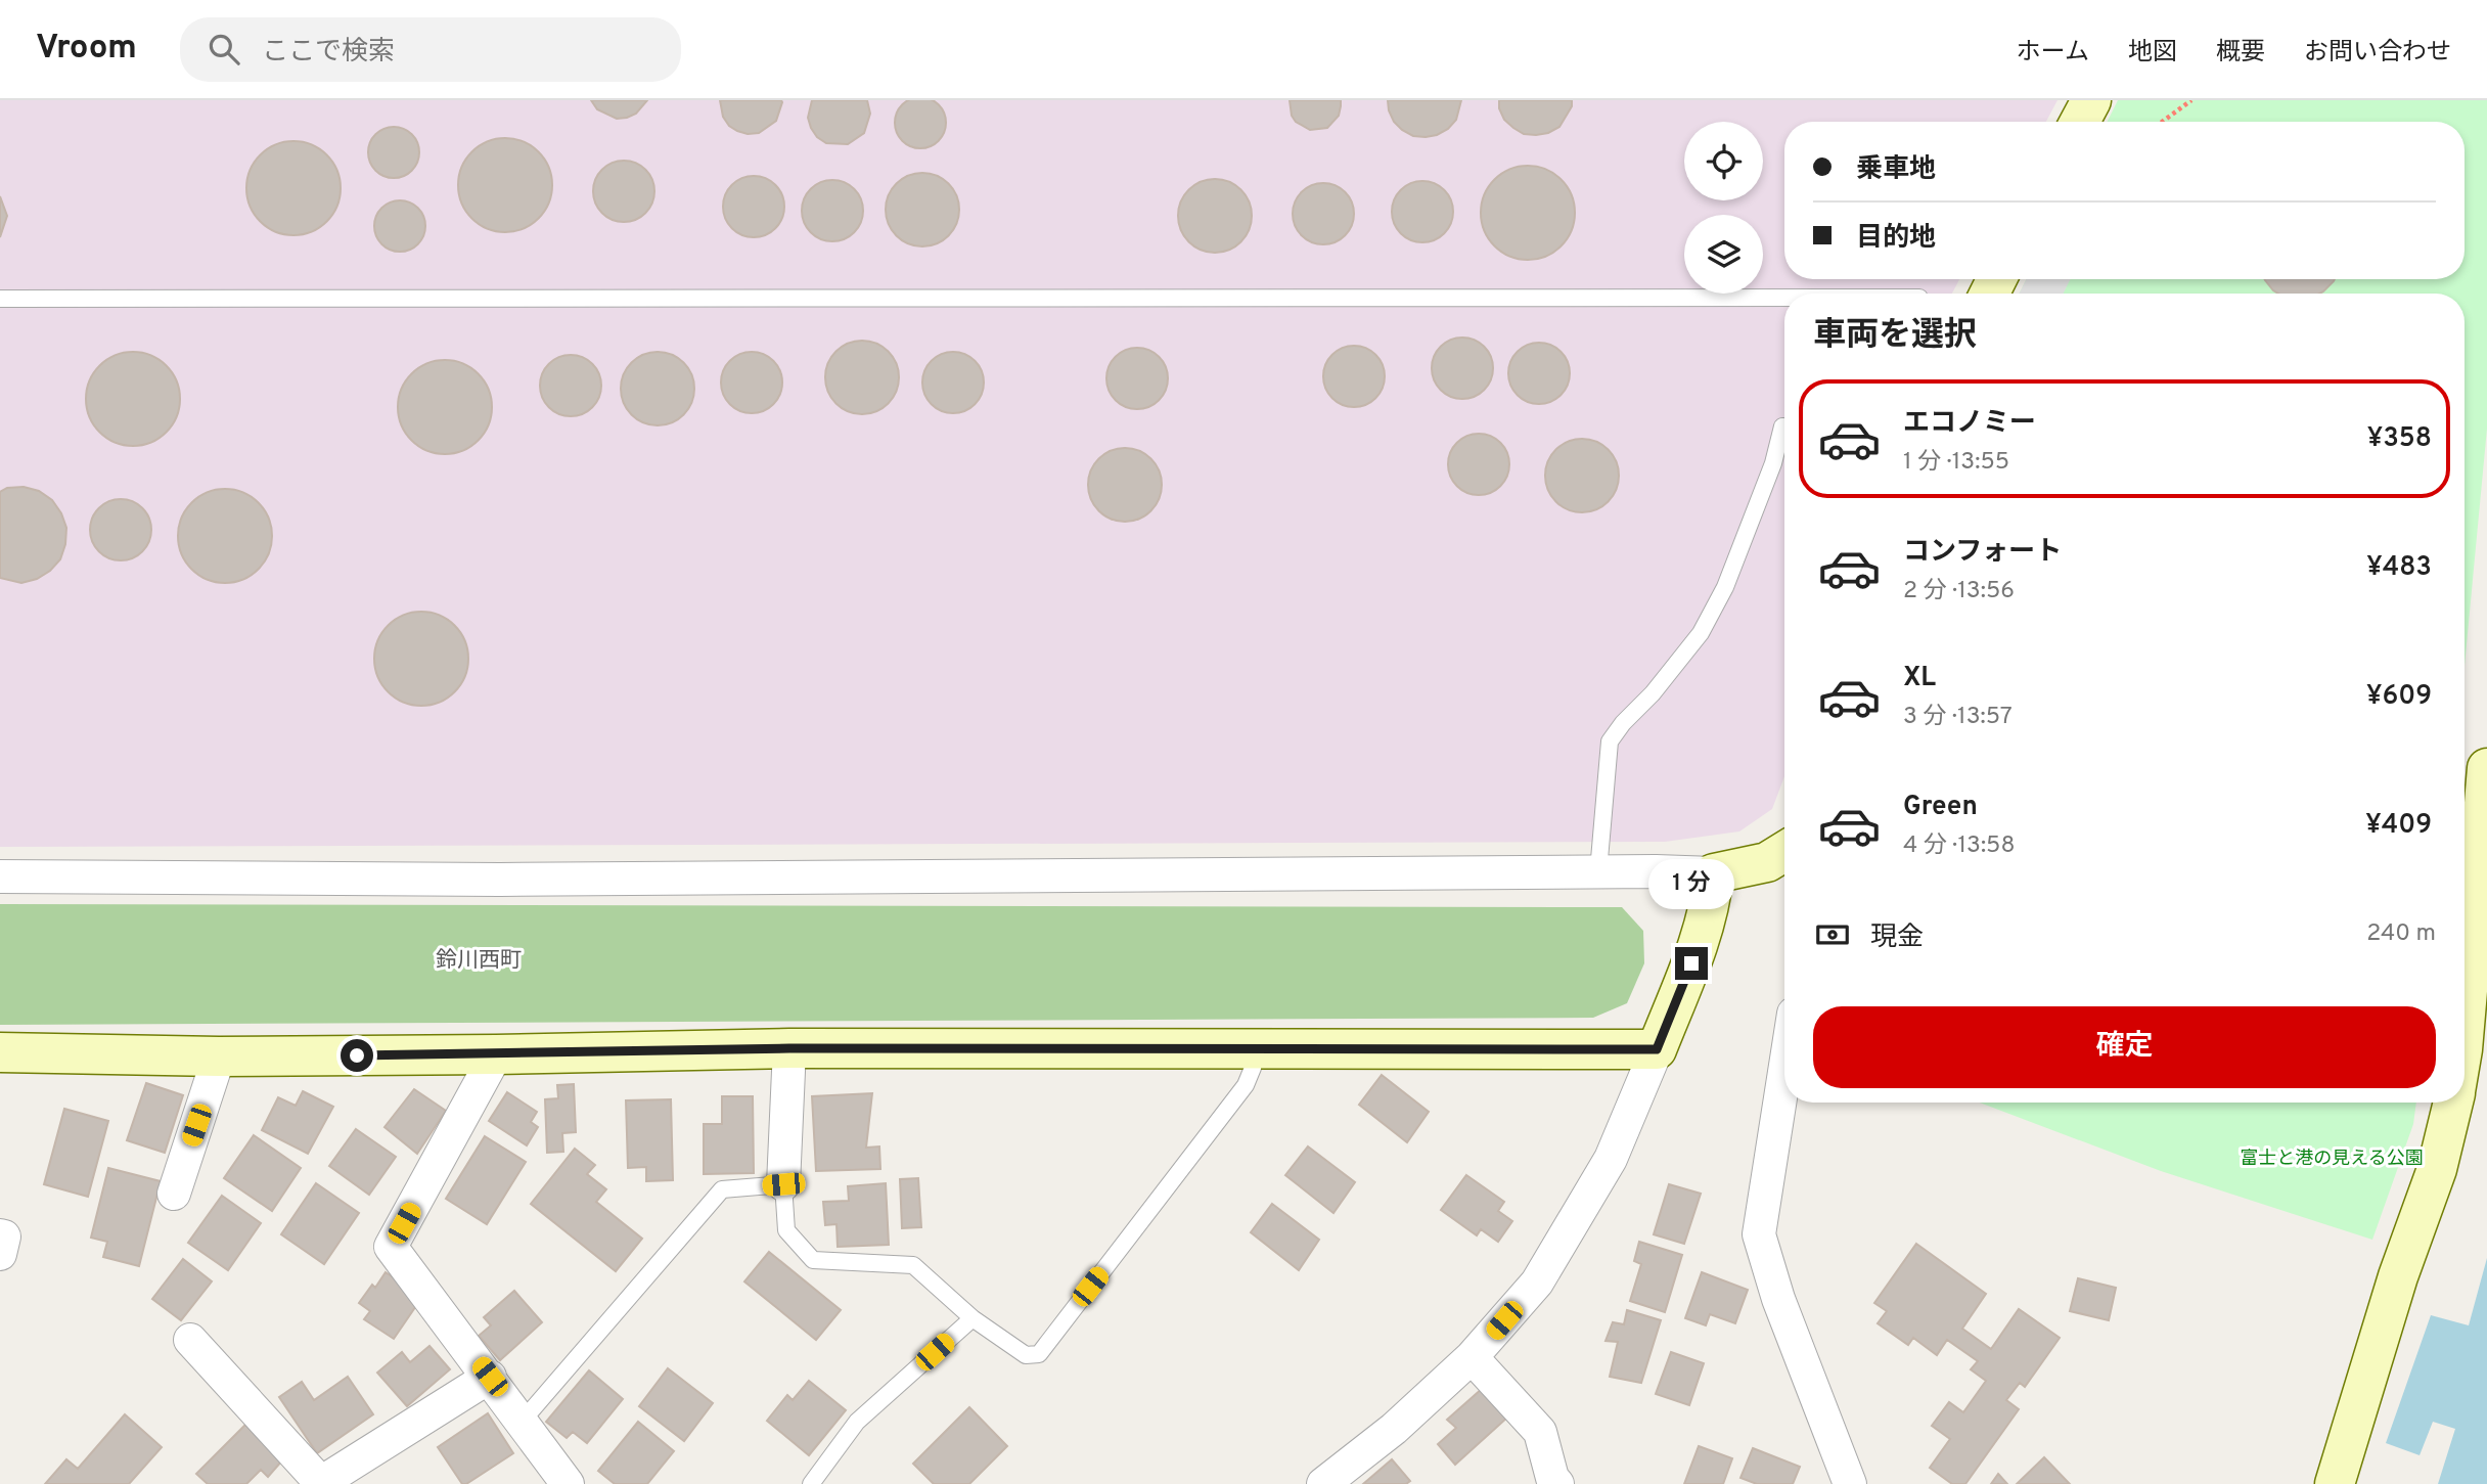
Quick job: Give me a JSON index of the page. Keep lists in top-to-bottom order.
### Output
{
  "districts": ["鈴川西町"],
  "parks": ["富士と港の見える公園"],
  "page": {
    "header": "Vroom",
    "search": "ここで検索",
    "nav": [
      "ホーム",
      "地図",
      "概要",
      "お問い合わせ"
    ],
    "banner": ["乗車地", "目的地"],
    "heading": "車両を選択",
    "list": [
      {
        "name": "エコノミー",
        "note": "1 分 · 13:55",
        "value": "¥358"
      },
      {
        "name": "コンフォート",
        "note": "2 分 · 13:56",
        "value": "¥483"
      },
      {
        "name": "XL",
        "note": "3 分 · 13:57",
        "value": "¥609"
      },
      {
        "name": "Green",
        "note": "4 分 · 13:58",
        "value": "¥409"
      }
    ],
    "bubble": "1 分",
    "pay": ["現金", "240 m"],
    "buttons": "確定"
  }
}
